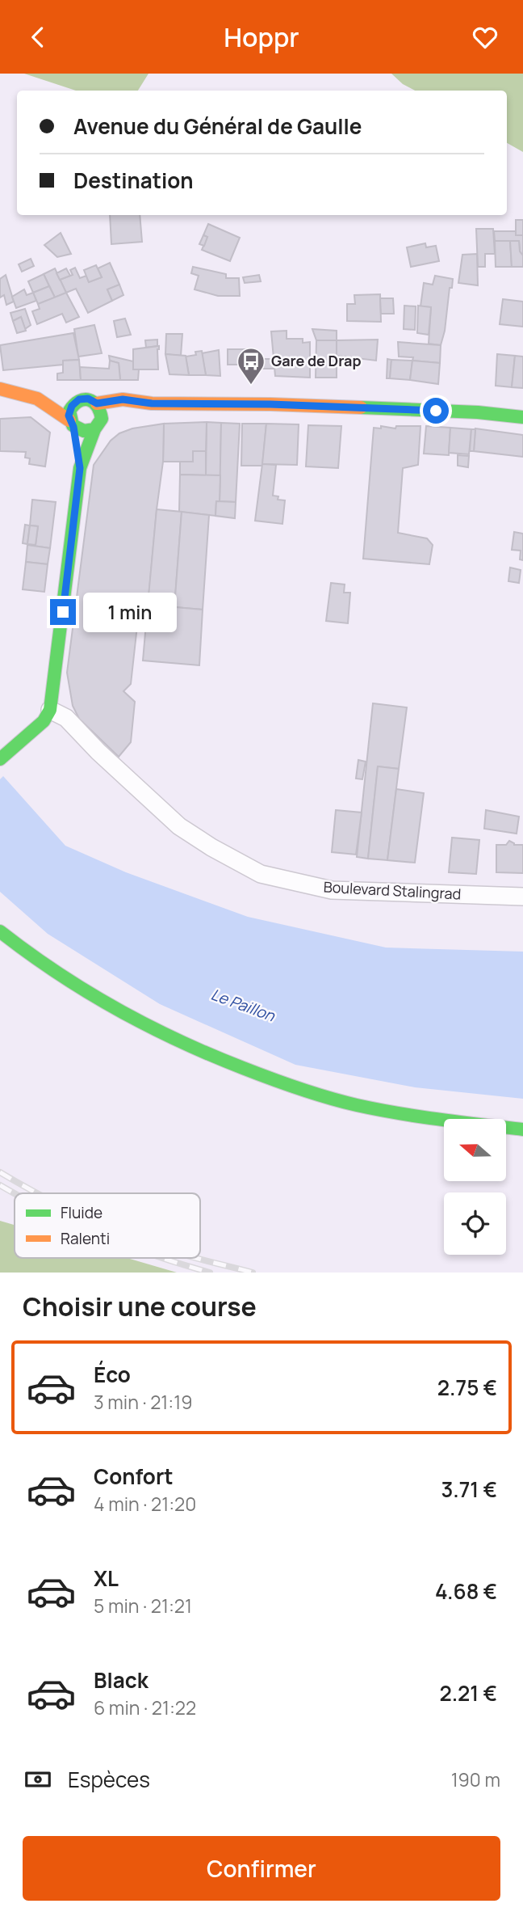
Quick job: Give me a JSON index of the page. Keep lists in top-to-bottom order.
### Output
{
  "streets": {
    "street": ["Boulevard Stalingrad"]
  },
  "water": ["Le Paillon"],
  "places": {
    "bus stop": ["Gare de Drap"]
  },
  "legend": ["Fluide", "Ralenti"],
  "north": "left",
  "page": {
    "header": "Hoppr",
    "banner": ["Avenue du Général de Gaulle", "Destination"],
    "bubble": "1 min",
    "heading": "Choisir une course",
    "list": [
      {
        "name": "Éco",
        "note": "3 min · 21:19",
        "value": "2.75 €"
      },
      {
        "name": "Confort",
        "note": "4 min · 21:20",
        "value": "3.71 €"
      },
      {
        "name": "XL",
        "note": "5 min · 21:21",
        "value": "4.68 €"
      },
      {
        "name": "Black",
        "note": "6 min · 21:22",
        "value": "2.21 €"
      }
    ],
    "pay": ["Espèces", "190 m"],
    "buttons": "Confirmer"
  }
}
